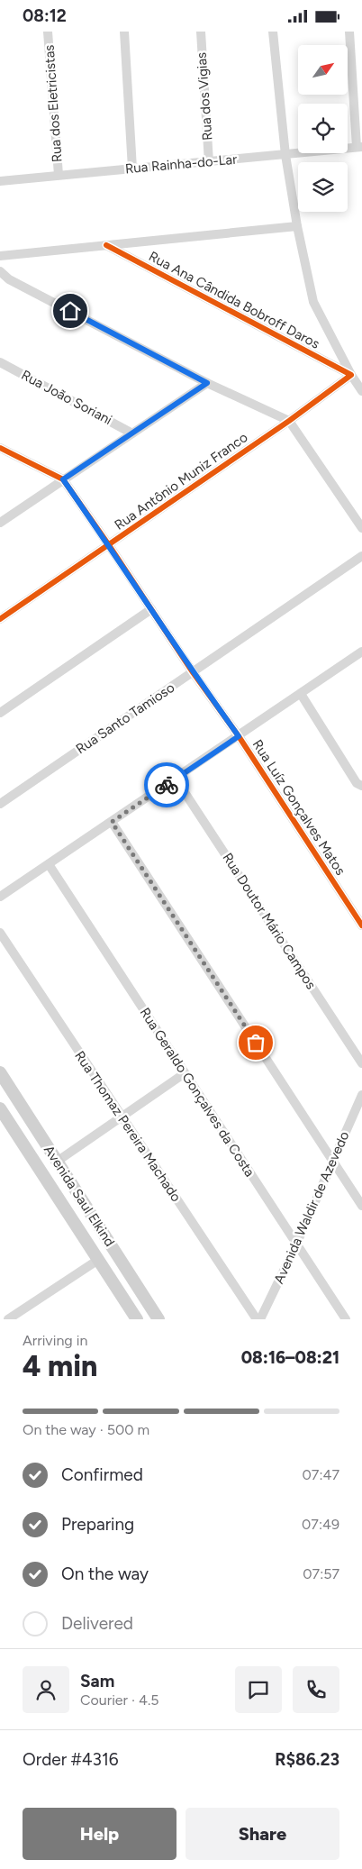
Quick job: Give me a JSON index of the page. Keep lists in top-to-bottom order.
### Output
{
  "streets": {
    "main road": ["Avenida Saul Elkind"],
    "street": [
      "Rua dos Vigias",
      "Rua dos Eletricistas",
      "Rua Rainha-do-Lar",
      "Rua Ana Cândida Bobroff Daros",
      "Rua João Soriani",
      "Rua Antônio Muniz Franco",
      "Rua Santo Tamioso",
      "Rua Luíz Gonçalves Matos",
      "Rua Doutor Mário Campos",
      "Rua Geraldo Gonçalves da Costa",
      "Rua Thomaz Pereira Machado",
      "Avenida Waldir de Azevedo"
    ]
  },
  "crossings": [
    ["Rua dos Vigias", "Rua Rainha-do-Lar"],
    ["Rua dos Eletricistas", "Rua Rainha-do-Lar"],
    ["Rua Ana Cândida Bobroff Daros", "Rua Antônio Muniz Franco"],
    ["Rua Antônio Muniz Franco", "Rua Luíz Gonçalves Matos"],
    ["Rua Santo Tamioso", "Rua Luíz Gonçalves Matos"],
    ["Rua Geraldo Gonçalves da Costa", "Avenida Waldir de Azevedo"]
  ],
  "north": "top right",
  "page": {
    "status": "08:12",
    "heading": ["4 min", "Arriving in", "08:16–08:21"],
    "panel": [
      "Sam",
      "Courier · 4.5",
      "Order #4316",
      "R$86.23"
    ],
    "bar": "On the way · 500 m",
    "list": [
      ["Confirmed", "07:47"],
      ["Preparing", "07:49"],
      ["On the way", "07:57"],
      "Delivered"
    ],
    "buttons": ["Help", "Share"]
  }
}
